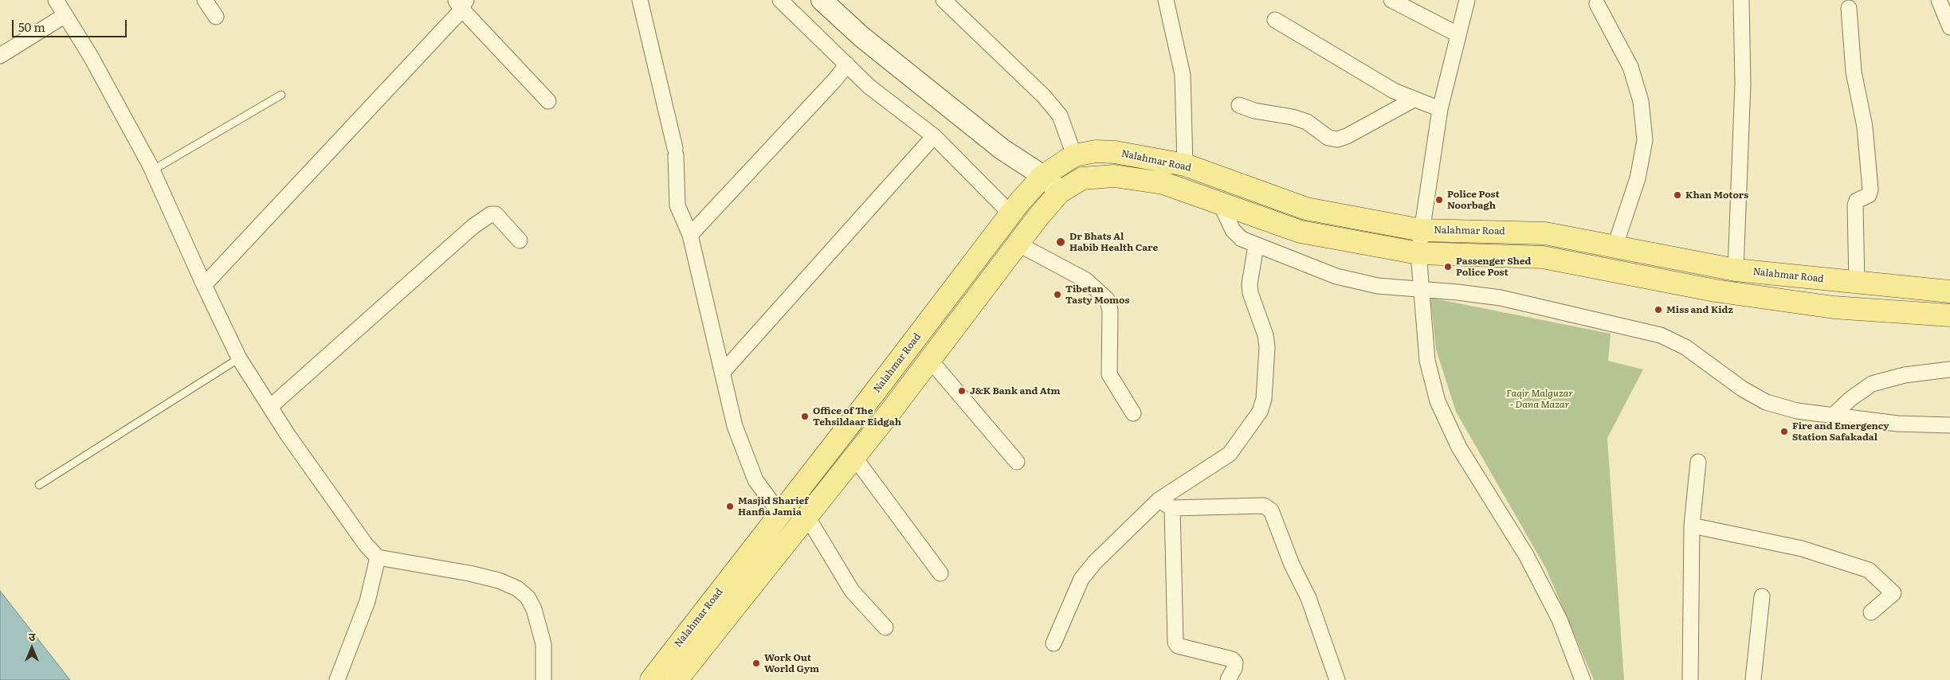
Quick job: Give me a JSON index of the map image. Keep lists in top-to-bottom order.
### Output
{
  "streets": {
    "main road": ["Nalahmar Road"]
  },
  "parks": ["Faqir Malguzar - Dana Mazar"],
  "places": [
    "Khan Motors",
    "Police Post Noorbagh",
    "Dr Bhats Al Habib Health Care",
    "Passenger Shed Police Post",
    "Tibetan Tasty Momos",
    "Miss and Kidz",
    "J&K Bank and Atm",
    "Office of The Tehsildaar Eidgah",
    "Fire and Emergency Station Safakadal",
    "Masjid Sharief Hanfia Jamia",
    "Work Out World Gym"
  ],
  "scale_bar": "50 m",
  "north": "top"
}
